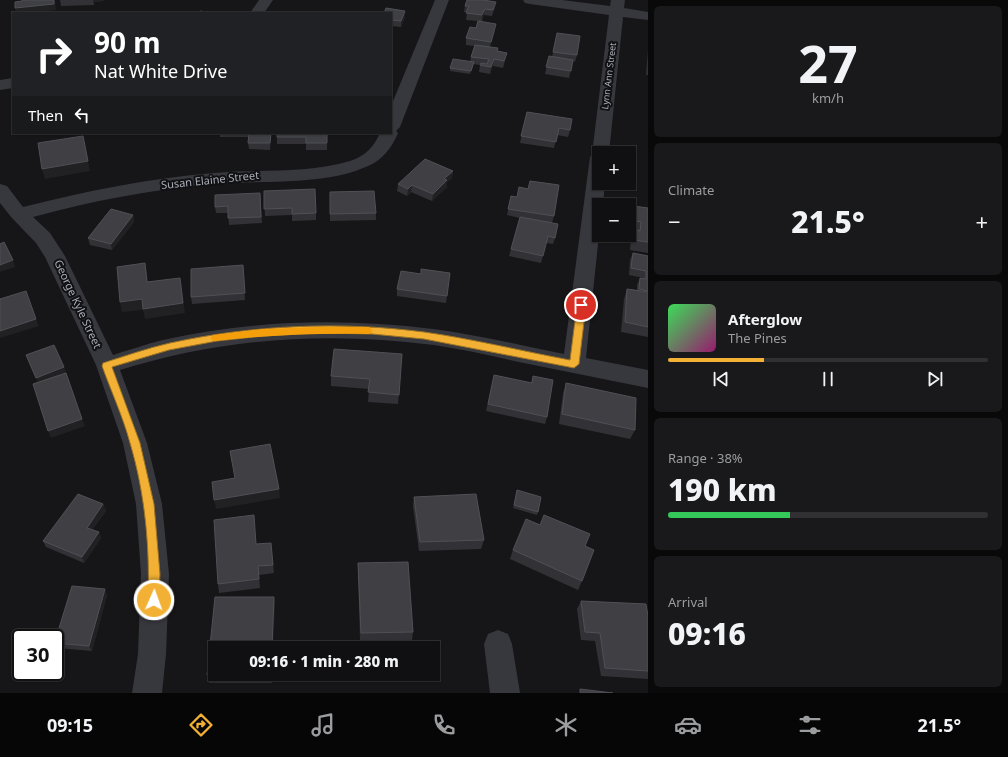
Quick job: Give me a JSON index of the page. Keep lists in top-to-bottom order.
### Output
{
  "streets": {
    "street": ["Lynn Ann Street", "Susan Elaine Street", "George Kyle Street"]
  },
  "crossings": [
    ["Susan Elaine Street", "George Kyle Street"]
  ],
  "page": {
    "tile": [
      ["27", "km/h"],
      "Climate",
      ["Range · 38%", "190 km"],
      ["Arrival", "09:16"]
    ],
    "turn": ["90 m", "Nat White Drive"],
    "then": "Then",
    "map_buttons": ["+", "−"],
    "heat": ["−", "21.5°", "+"],
    "song": ["Afterglow", "The Pines"],
    "limit": "30",
    "trip": "09:16 · 1 min · 280 m",
    "tabs": ["09:15", "21.5°"]
  }
}
